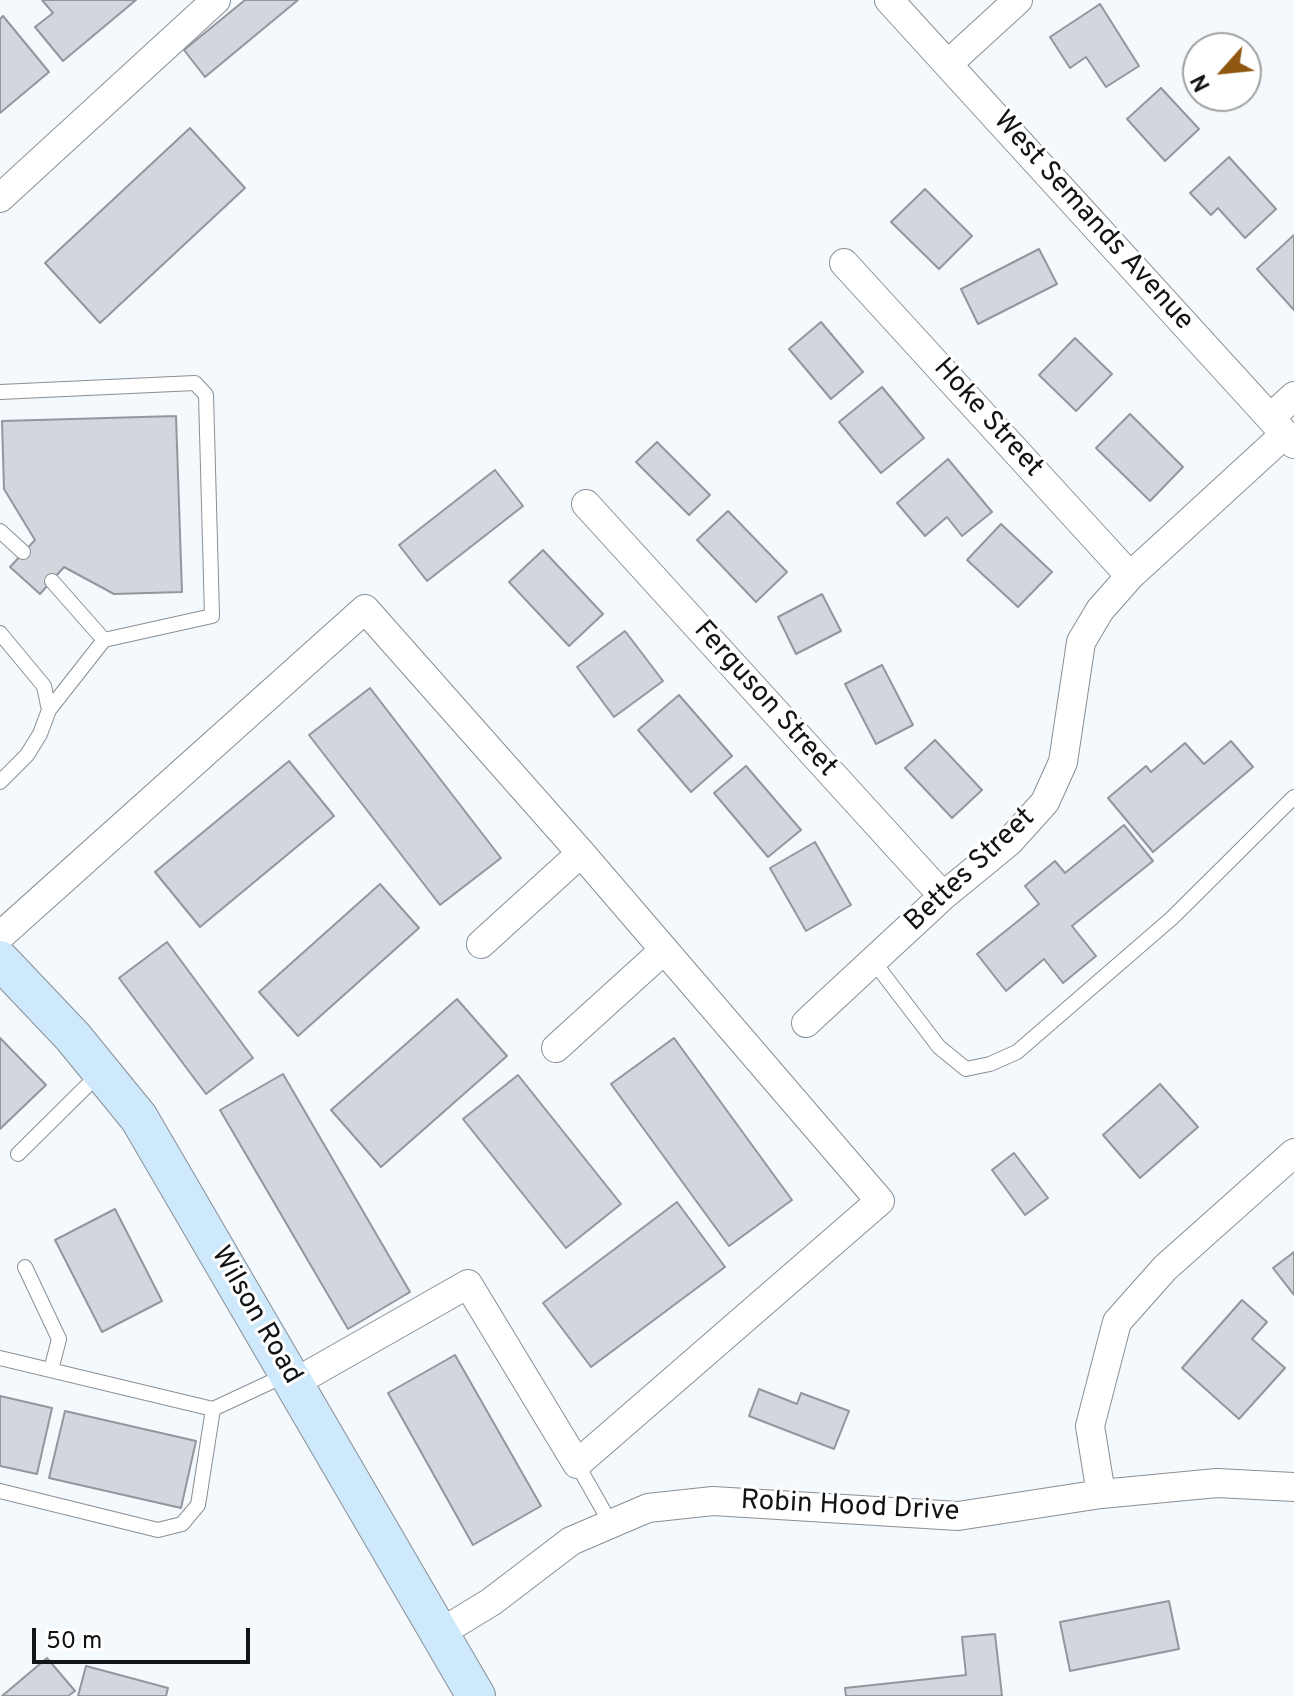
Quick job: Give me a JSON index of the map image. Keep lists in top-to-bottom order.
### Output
{
  "streets": {
    "street": [
      "West Semands Avenue",
      "Hoke Street",
      "Ferguson Street",
      "Bettes Street",
      "Wilson Road",
      "Robin Hood Drive"
    ]
  },
  "crossings": [
    ["West Semands Avenue", "Bettes Street"],
    ["Hoke Street", "Bettes Street"],
    ["Ferguson Street", "Bettes Street"],
    ["Wilson Road", "Robin Hood Drive"]
  ],
  "scale_bar": "50 m",
  "north": "bottom left"
}
